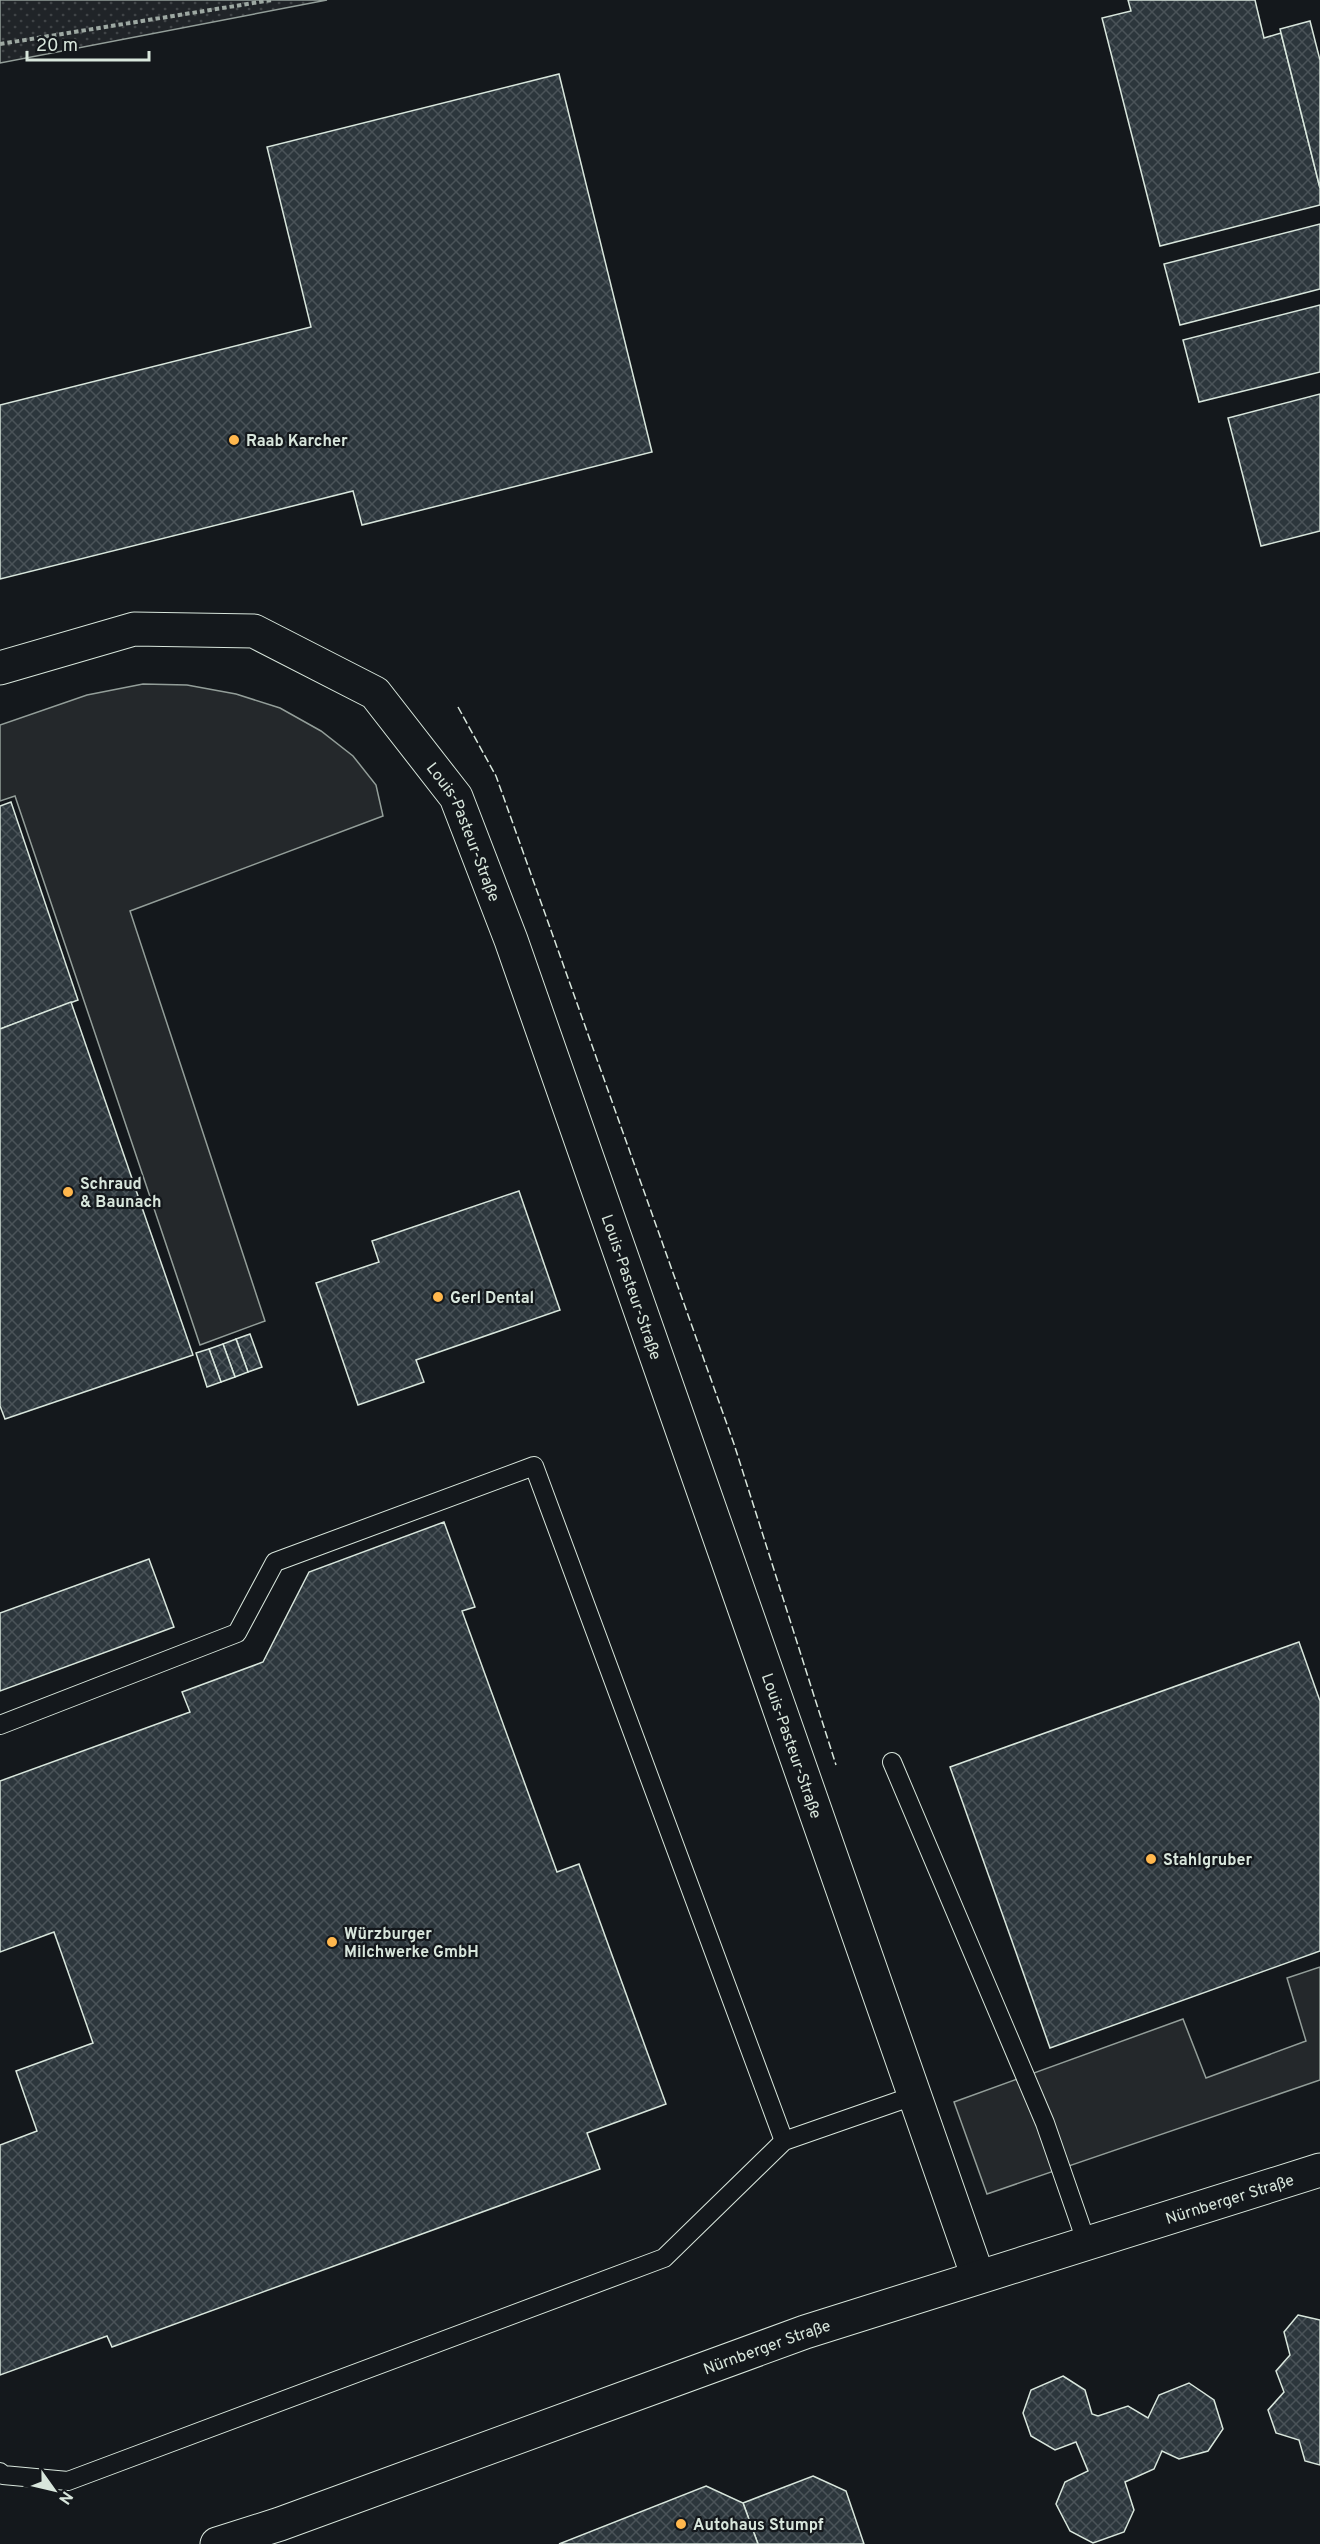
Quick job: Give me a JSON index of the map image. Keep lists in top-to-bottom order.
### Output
{
  "streets": {
    "street": ["Louis-Pasteur-Straße", "Nürnberger Straße"]
  },
  "crossings": [
    ["Louis-Pasteur-Straße", "Nürnberger Straße"]
  ],
  "places": [
    "Raab Karcher",
    "Schraud & Baunach",
    "Gerl Dental",
    "Stahlgruber",
    "Würzburger Milchwerke GmbH",
    "Autohaus Stumpf"
  ],
  "scale_bar": "20 m",
  "north": "bottom right"
}
